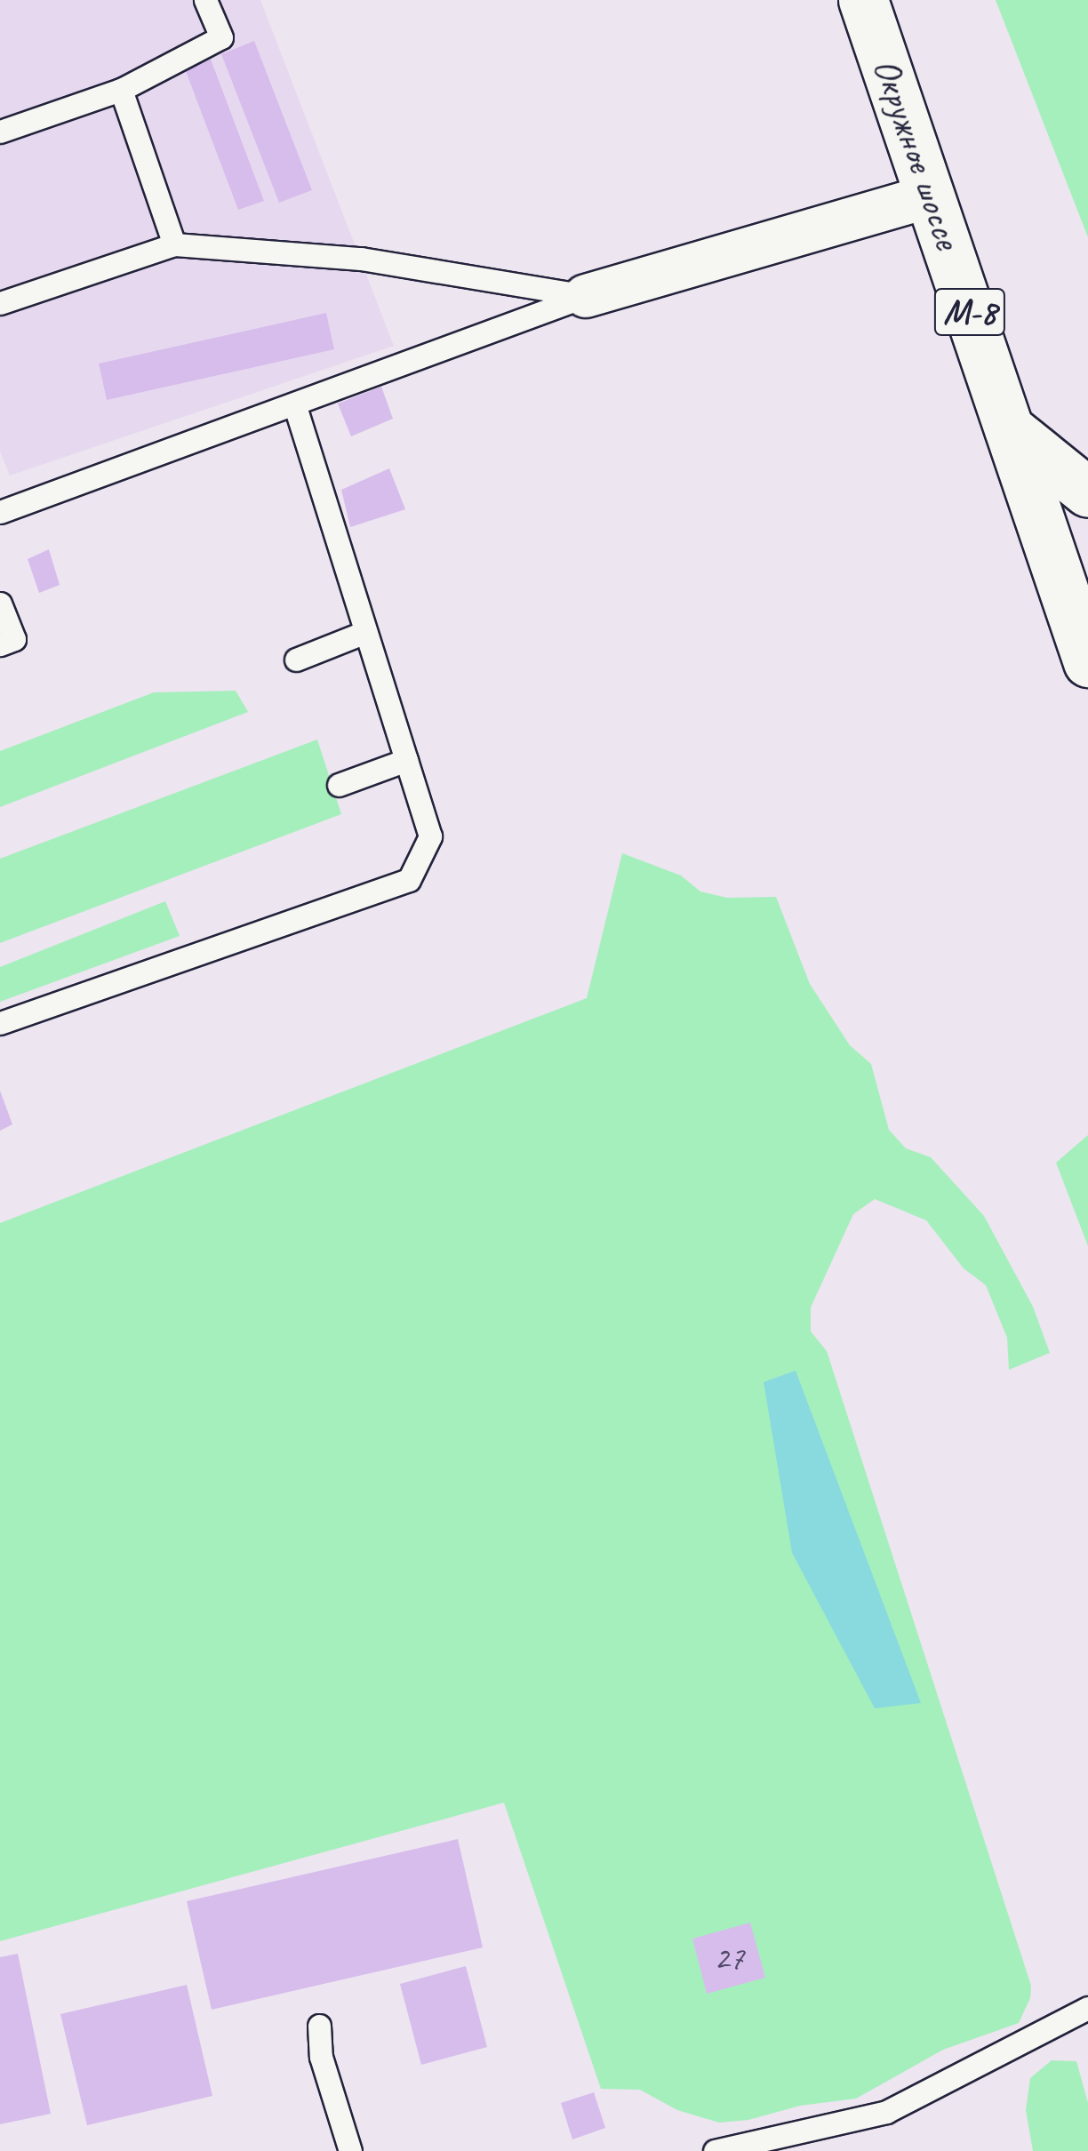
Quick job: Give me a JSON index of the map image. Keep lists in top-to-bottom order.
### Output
{
  "streets": {
    "main road": ["Окружное шоссе", "М-8"]
  },
  "house_numbers": ["27"]
}
